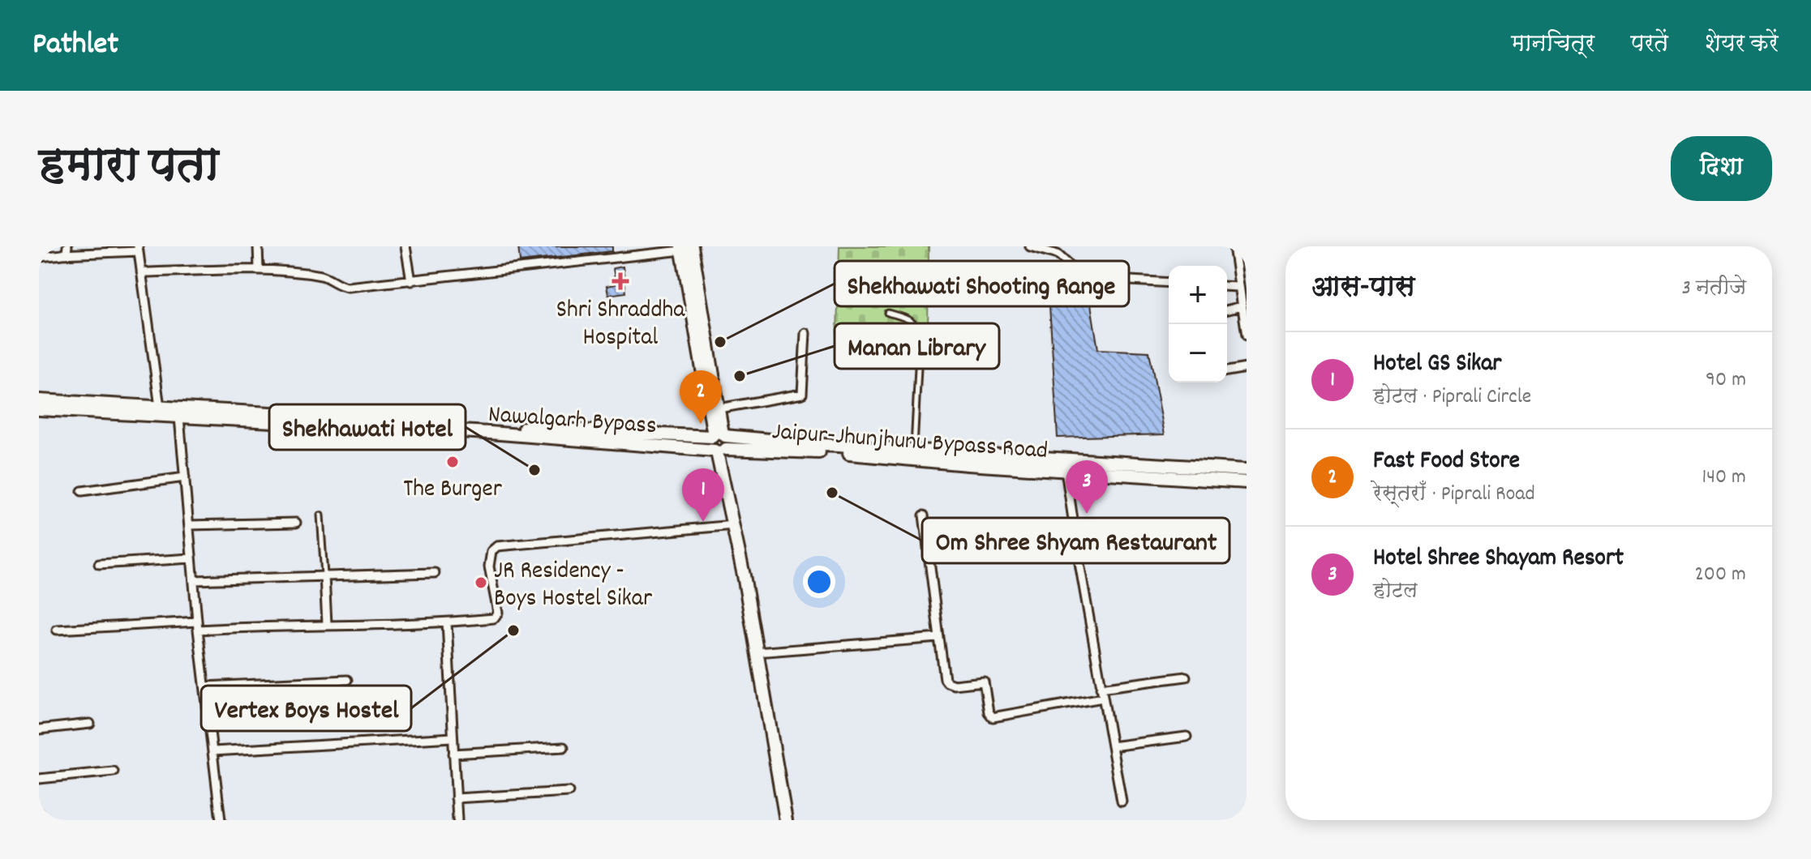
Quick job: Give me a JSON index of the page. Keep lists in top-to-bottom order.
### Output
{
  "streets": {
    "main road": ["Nawalgarh Bypass", "Jaipur-Jhunjhunu Bypass Road"]
  },
  "crossings": [
    ["Nawalgarh Bypass", "Jaipur-Jhunjhunu Bypass Road"]
  ],
  "places": {
    "health": ["Shri Shraddha Hospital"],
    "other": [
      "Shekhawati Shooting Range",
      "Manan Library",
      "The Burger",
      "Shekhawati Hotel",
      "Om Shree Shyam Restaurant",
      "JR Residency - Boys Hostel Sikar",
      "Vertex Boys Hostel"
    ]
  },
  "page": {
    "header": "Pathlet",
    "nav": ["मानचित्र", "परतें", "शेयर करें"],
    "title": "हमारा पता",
    "buttons": "दिशा",
    "heading": ["आस-पास", "3 नतीजे"],
    "map_buttons": ["+", "−"],
    "list": [
      {
        "mark": "1",
        "name": "Hotel GS Sikar",
        "note": "होटल · Piprali Circle",
        "value": "90 m"
      },
      {
        "mark": "2",
        "name": "Fast Food Store",
        "note": "रेस्तराँ · Piprali Road",
        "value": "140 m"
      },
      {
        "mark": "3",
        "name": "Hotel Shree Shayam Resort",
        "note": "होटल",
        "value": "200 m"
      }
    ],
    "pins": ["2", "3", "1"]
  }
}
